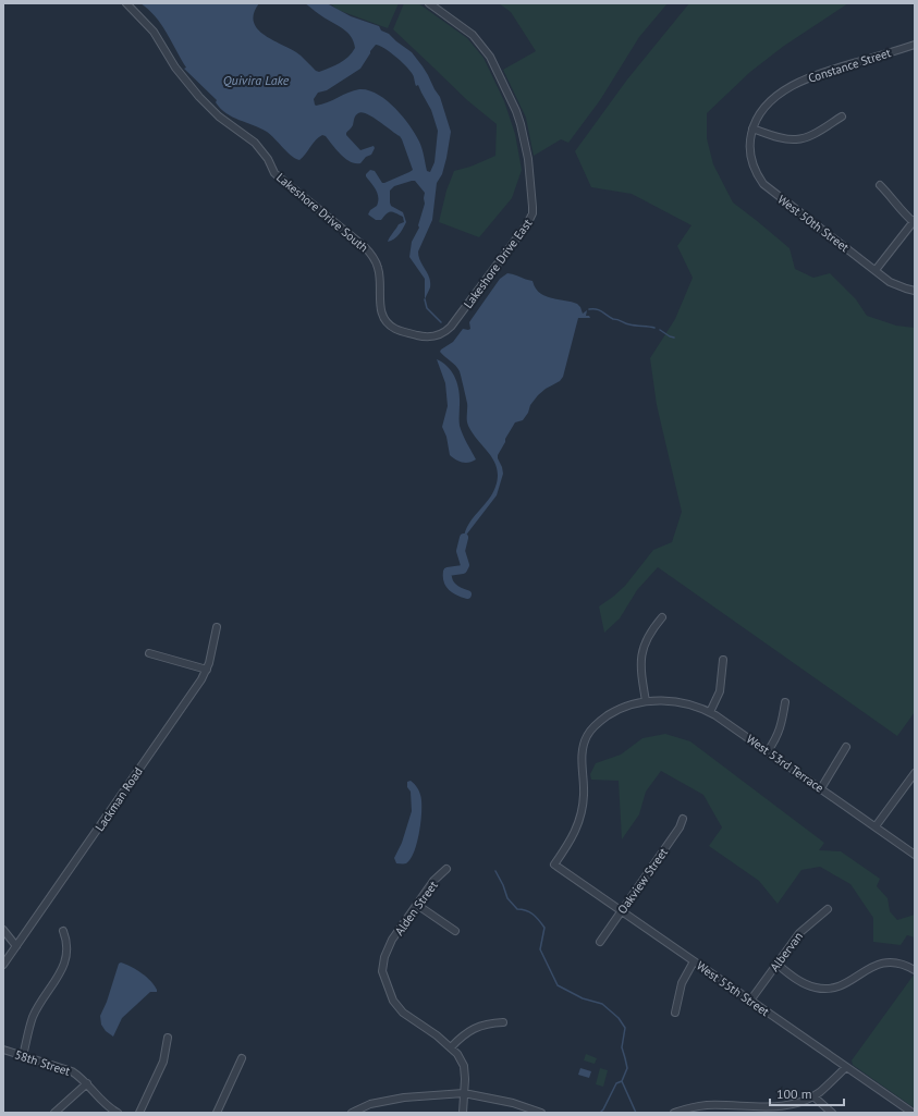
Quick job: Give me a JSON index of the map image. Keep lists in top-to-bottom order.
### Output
{
  "streets": {
    "street": [
      "Constance Street",
      "Lakeshore Drive South",
      "West 50th Street",
      "Lakeshore Drive East",
      "West 53rd Terrace",
      "Lackman Road",
      "Oakview Street",
      "Alden Street",
      "Albervan",
      "West 55th Street",
      "58th Street"
    ]
  },
  "crossings": [
    ["Constance Street", "West 50th Street"],
    ["Lakeshore Drive South", "Lakeshore Drive East"],
    ["West 53rd Terrace", "West 55th Street"],
    ["Oakview Street", "West 55th Street"],
    ["Albervan", "West 55th Street"]
  ],
  "water": ["Quivira Lake"],
  "scale_bar": "100 m"
}
